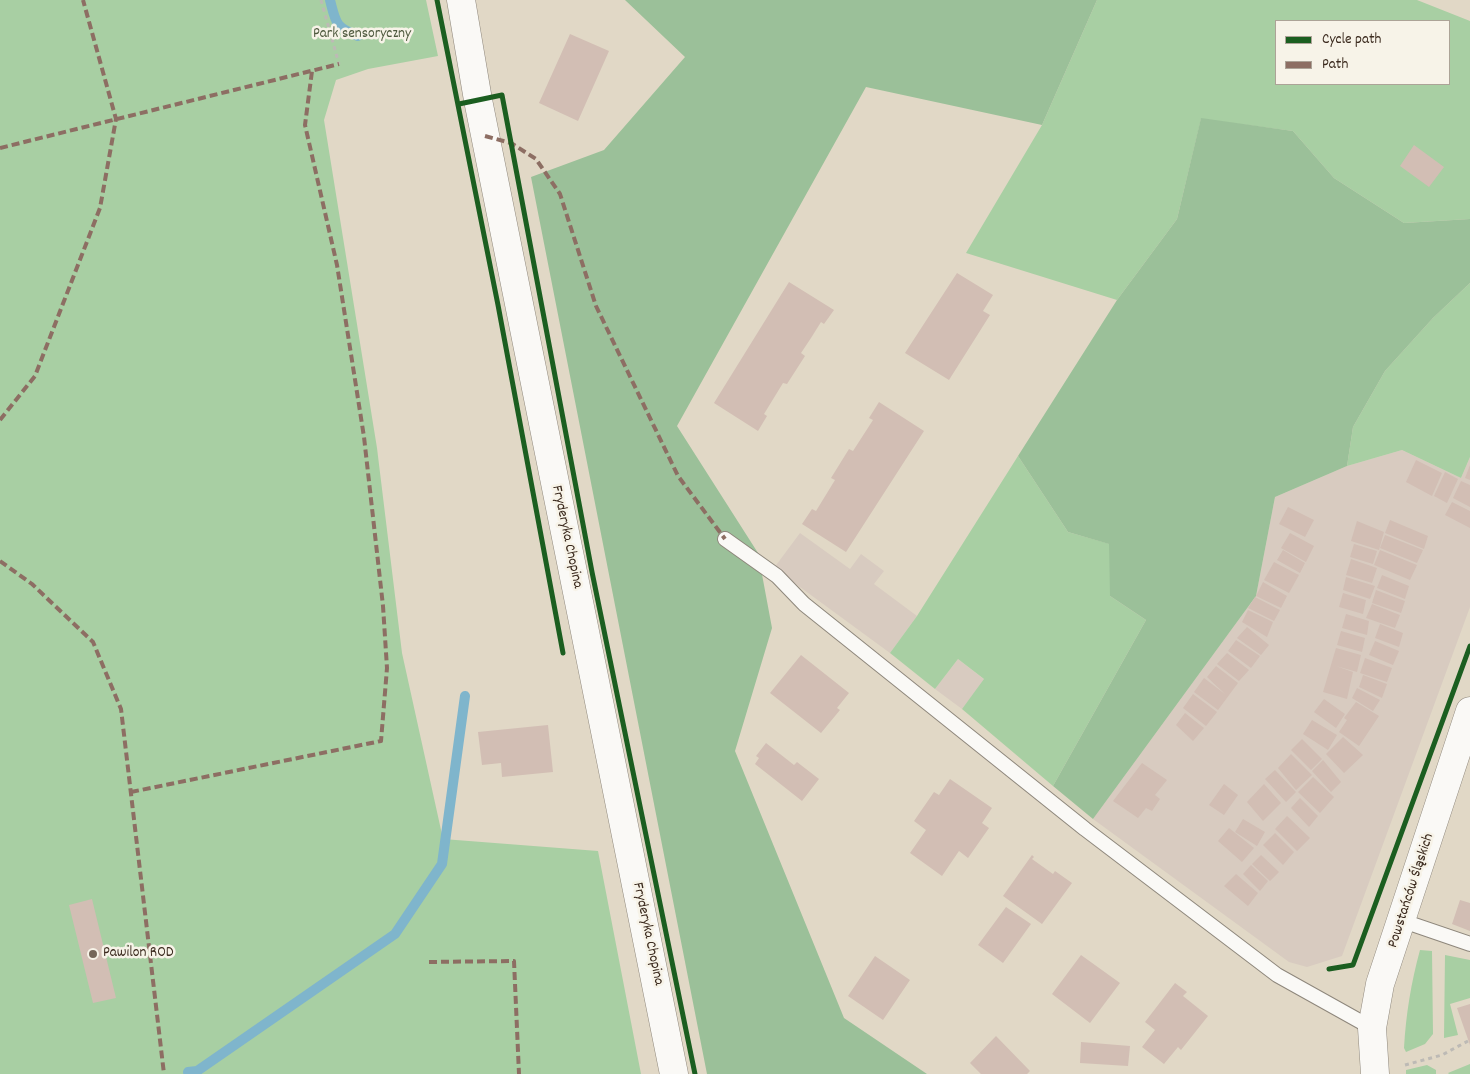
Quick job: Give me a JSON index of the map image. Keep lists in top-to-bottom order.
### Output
{
  "streets": {
    "street": ["Fryderyka Chopina", "Powstańców Śląskich"]
  },
  "parks": ["Park sensoryczny"],
  "places": ["Pawilon ROD"],
  "legend": ["Cycle path", "Path"]
}
